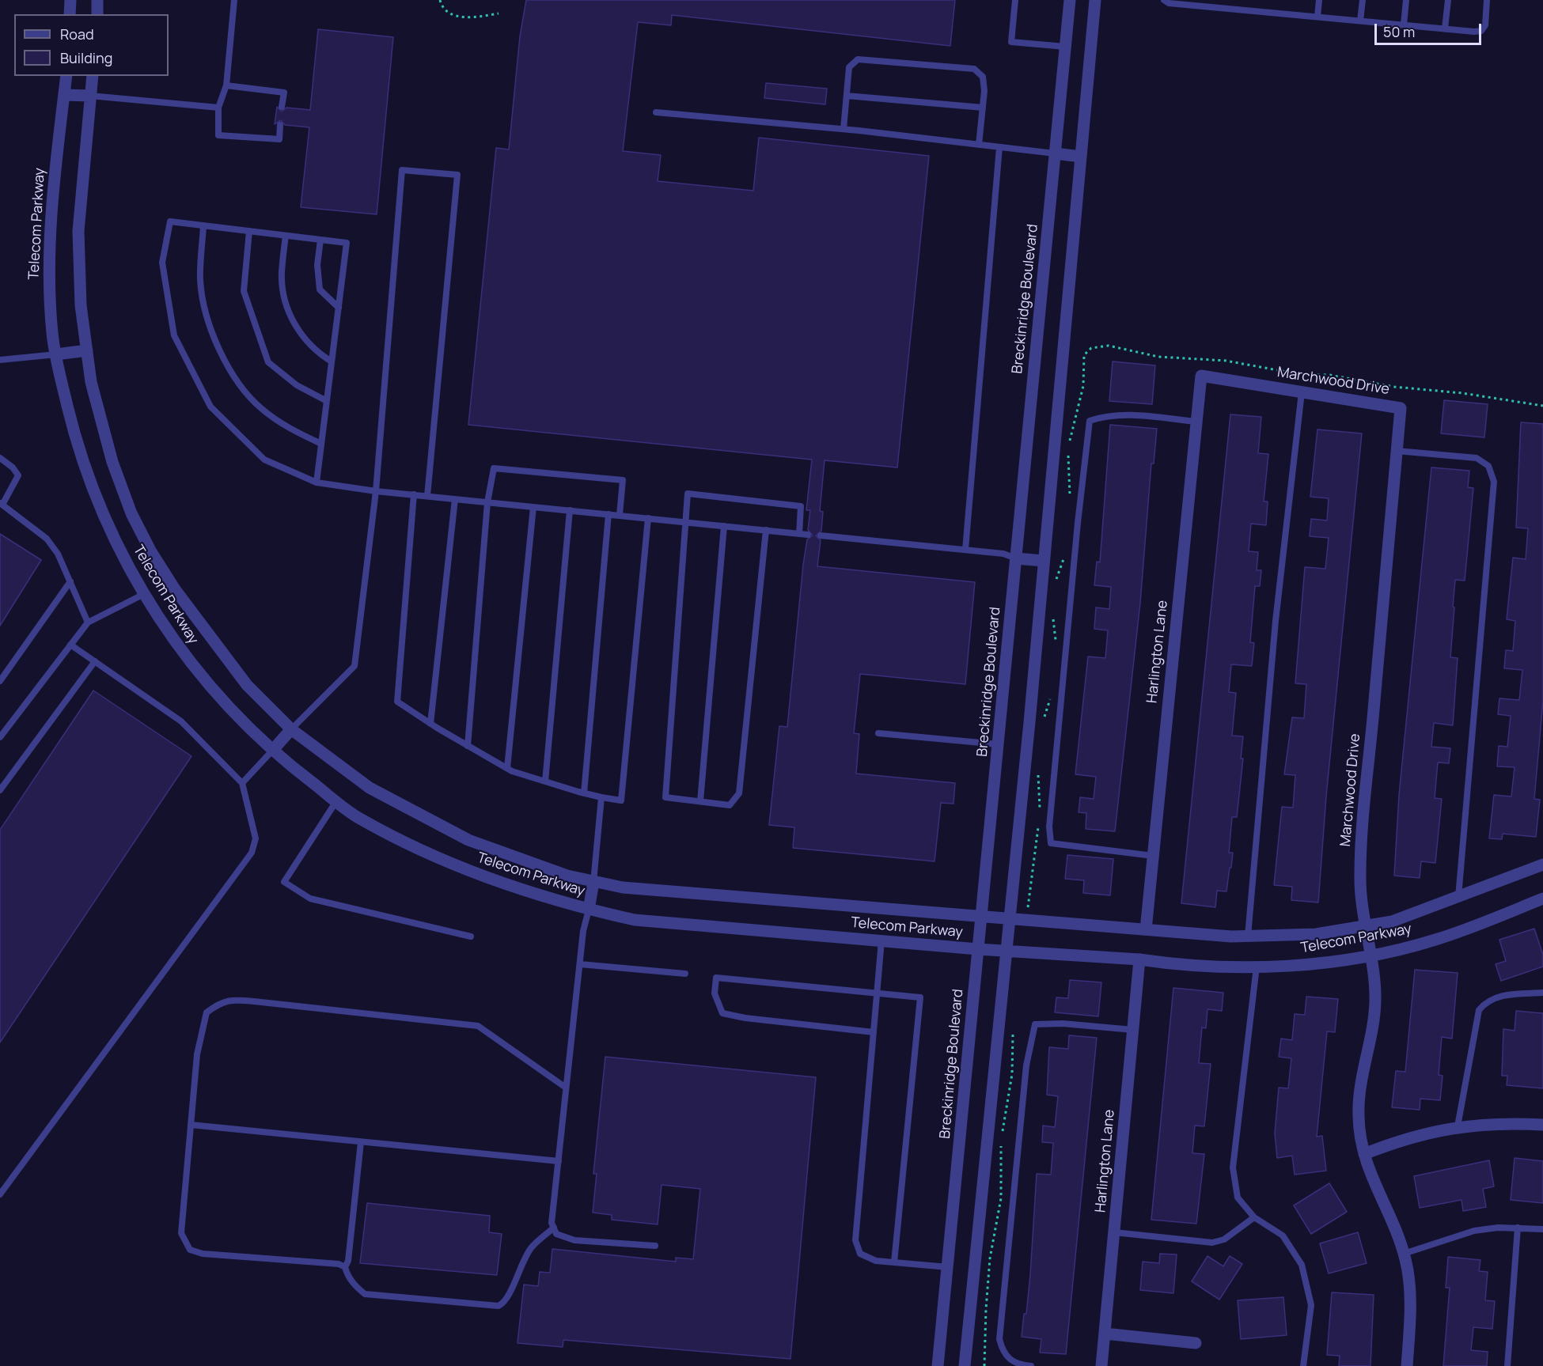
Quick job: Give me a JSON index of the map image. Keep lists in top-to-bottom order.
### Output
{
  "streets": {
    "street": [
      "Telecom Parkway",
      "Breckinridge Boulevard",
      "Marchwood Drive",
      "Harlington Lane"
    ]
  },
  "crossings": [
    ["Telecom Parkway", "Breckinridge Boulevard"],
    ["Telecom Parkway", "Marchwood Drive"],
    ["Telecom Parkway", "Harlington Lane"],
    ["Marchwood Drive", "Harlington Lane"]
  ],
  "legend": ["Road", "Building"],
  "scale_bar": "50 m"
}
